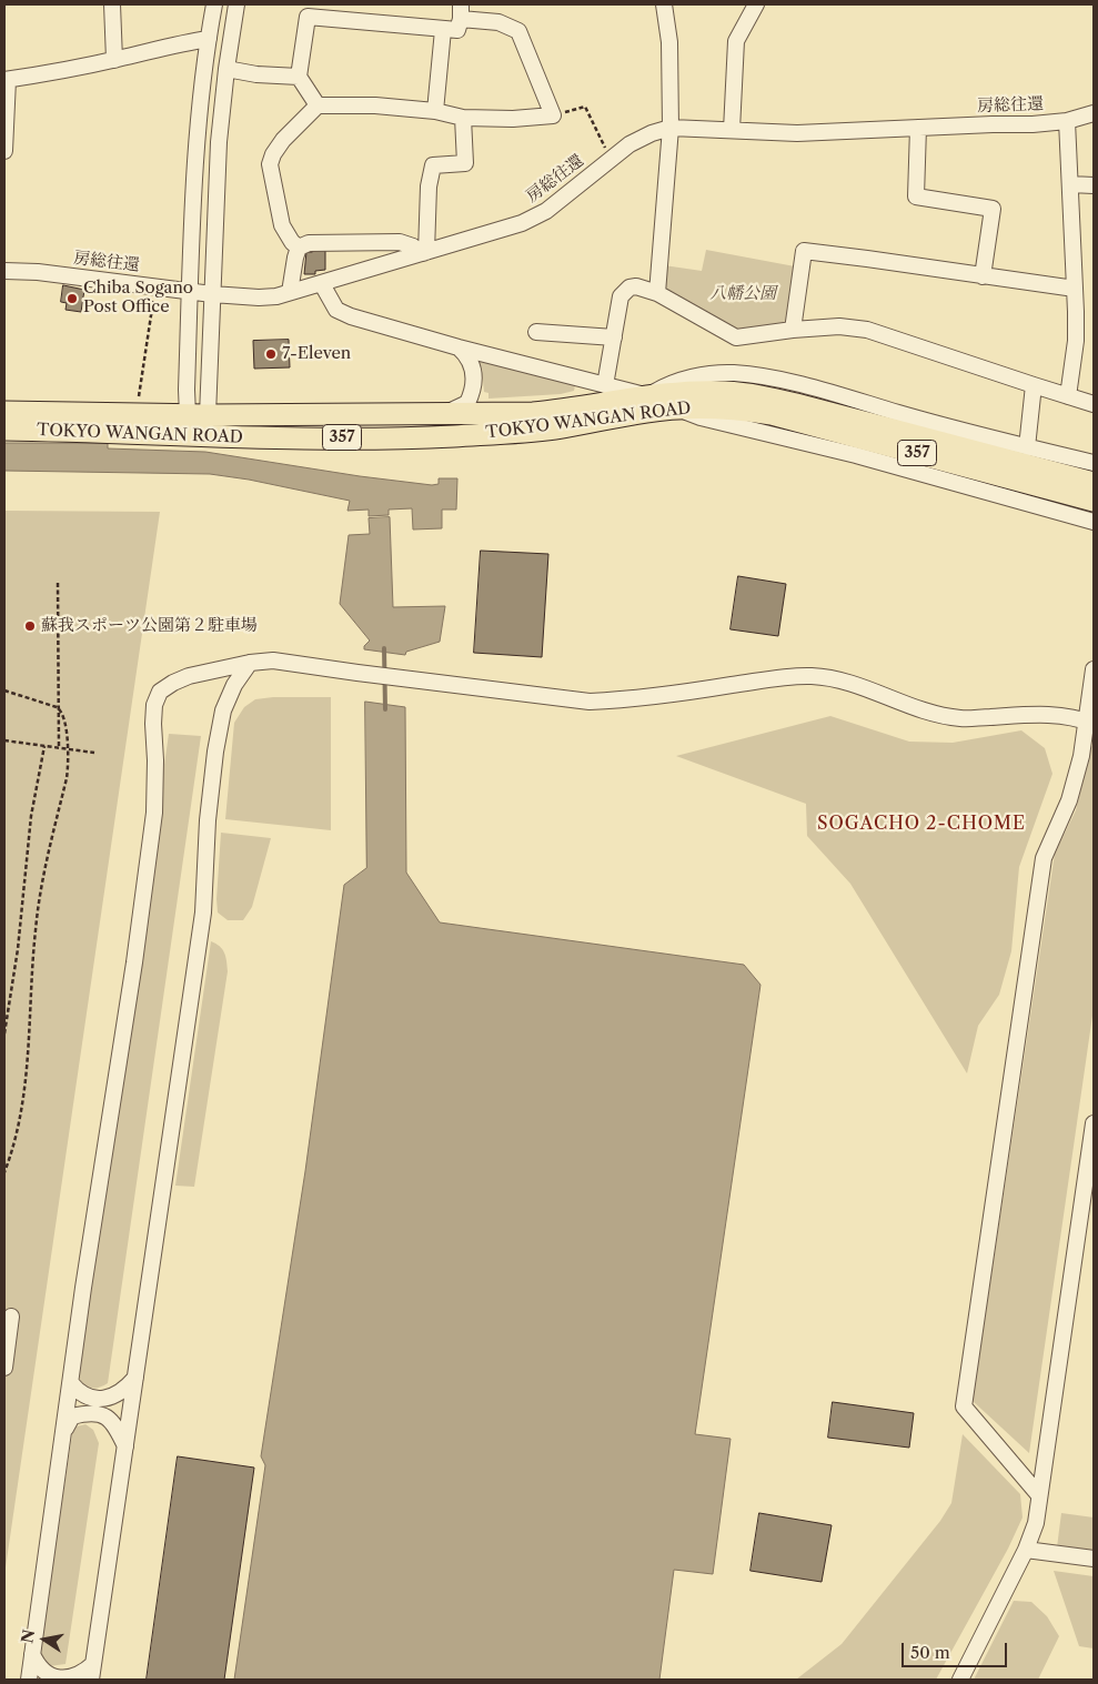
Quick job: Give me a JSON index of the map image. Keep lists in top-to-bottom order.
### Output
{
  "streets": {
    "highway": ["TOKYO WANGAN ROAD", "357"],
    "street": ["房総往還"]
  },
  "districts": ["SOGACHO 2-CHOME"],
  "parks": ["八幡公園"],
  "places": ["Chiba Sogano Post Office", "7-Eleven", "蘇我スポーツ公園第２駐車場"],
  "scale_bar": "50 m",
  "north": "left"
}
